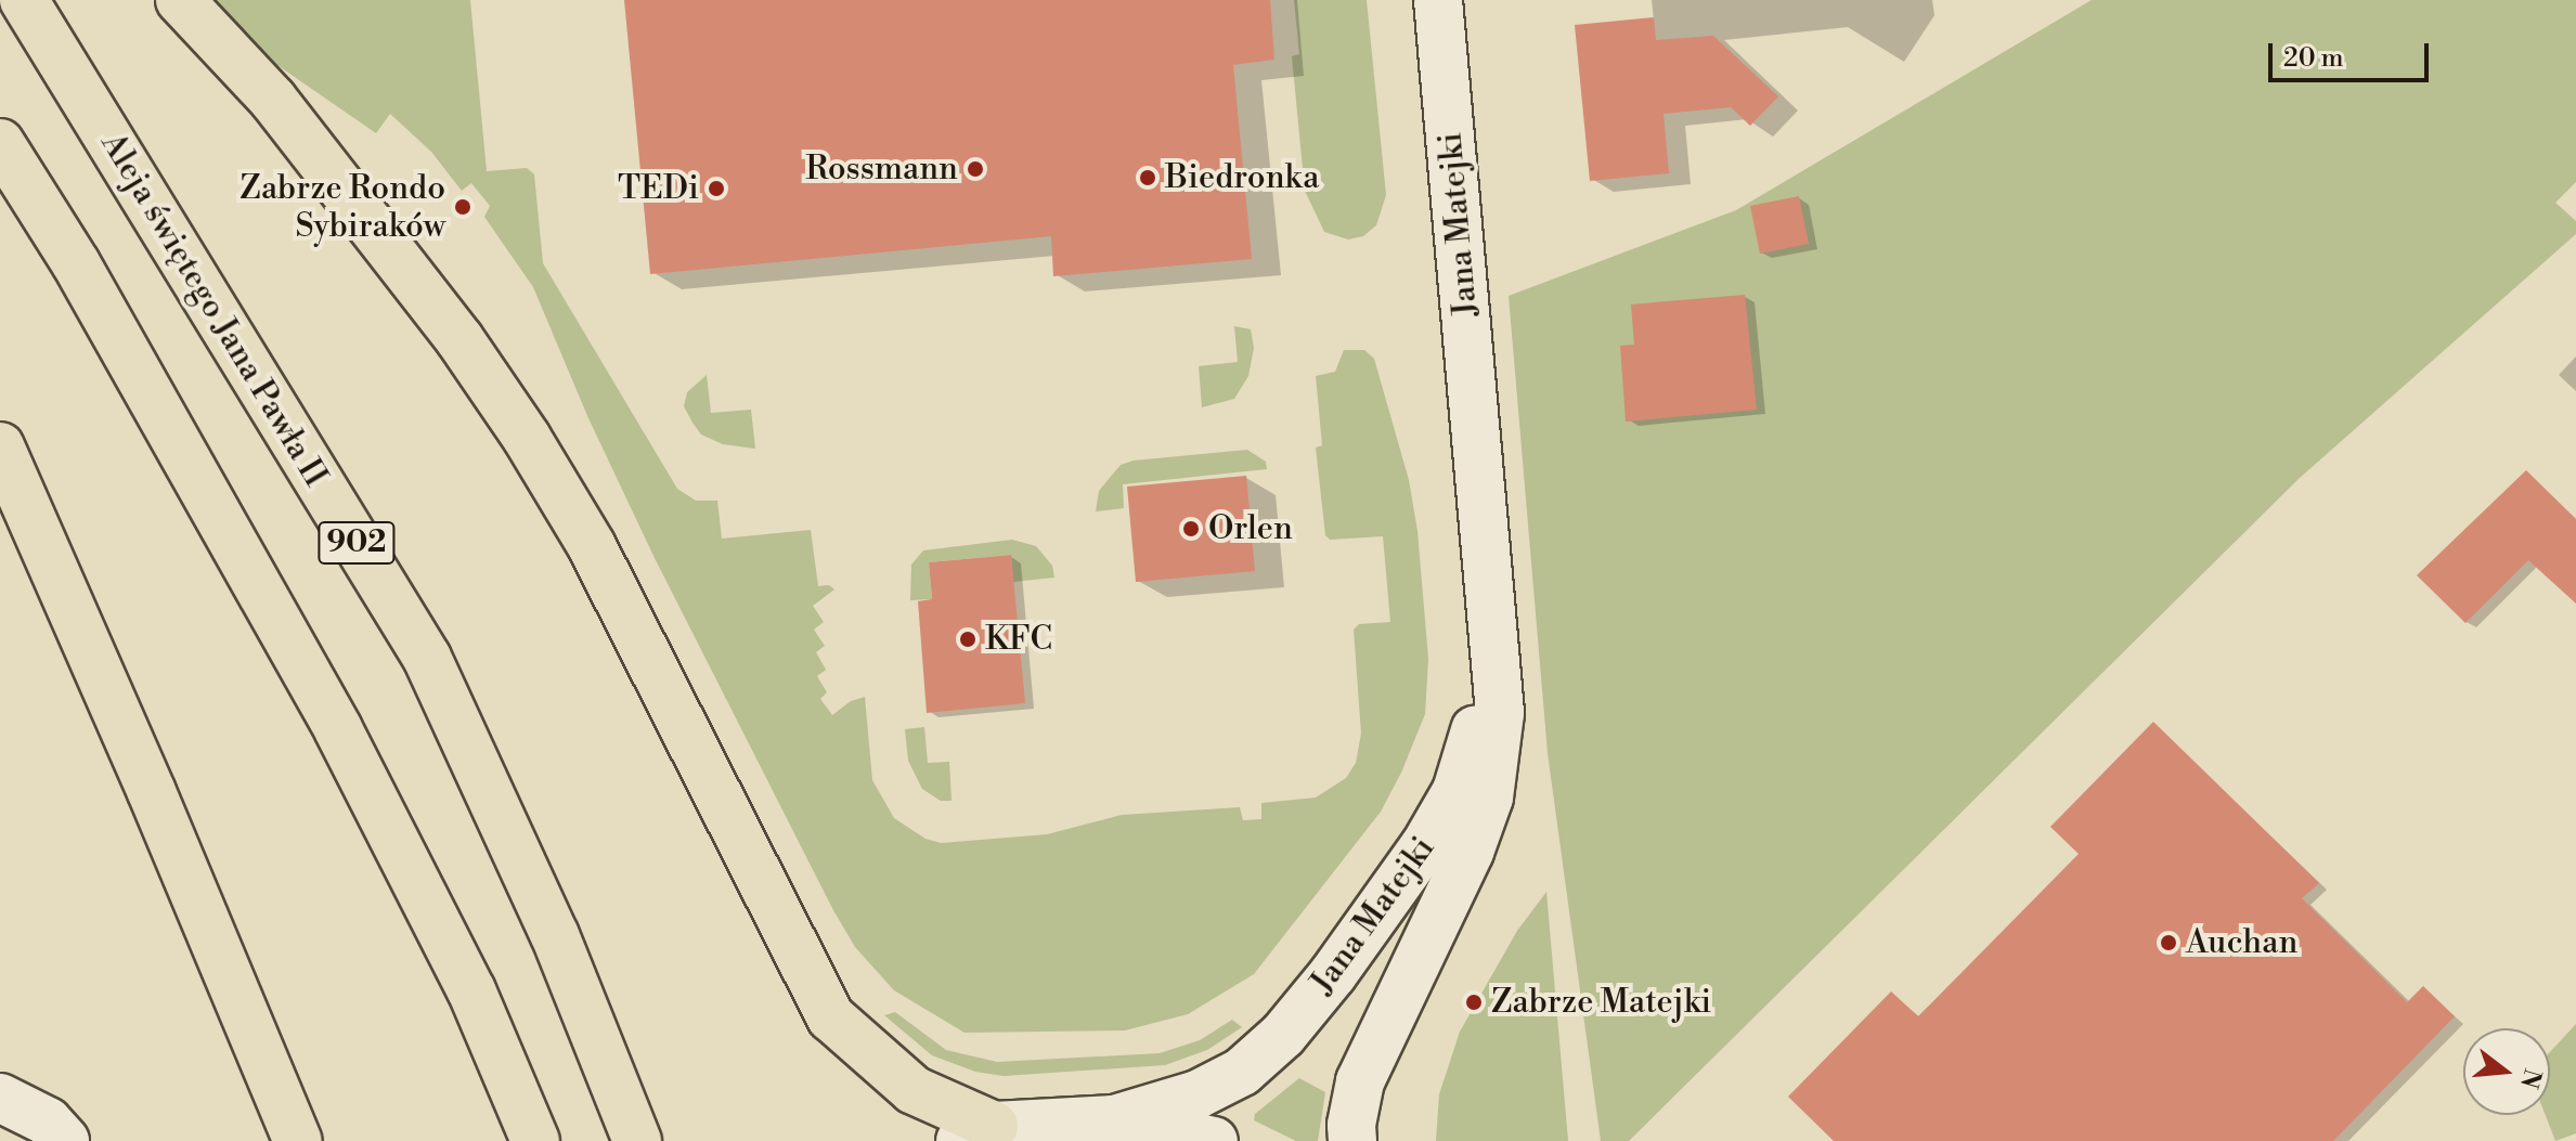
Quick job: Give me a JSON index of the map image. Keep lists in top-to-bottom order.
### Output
{
  "streets": {
    "main road": ["Aleja świętego Jana Pawła II", "902"],
    "street": ["Jana Matejki"]
  },
  "places": [
    "Rossmann",
    "Biedronka",
    "TEDi",
    "Zabrze Rondo Sybiraków",
    "Orlen",
    "KFC",
    "Auchan",
    "Zabrze Matejki"
  ],
  "scale_bar": "20 m",
  "north": "right"
}
